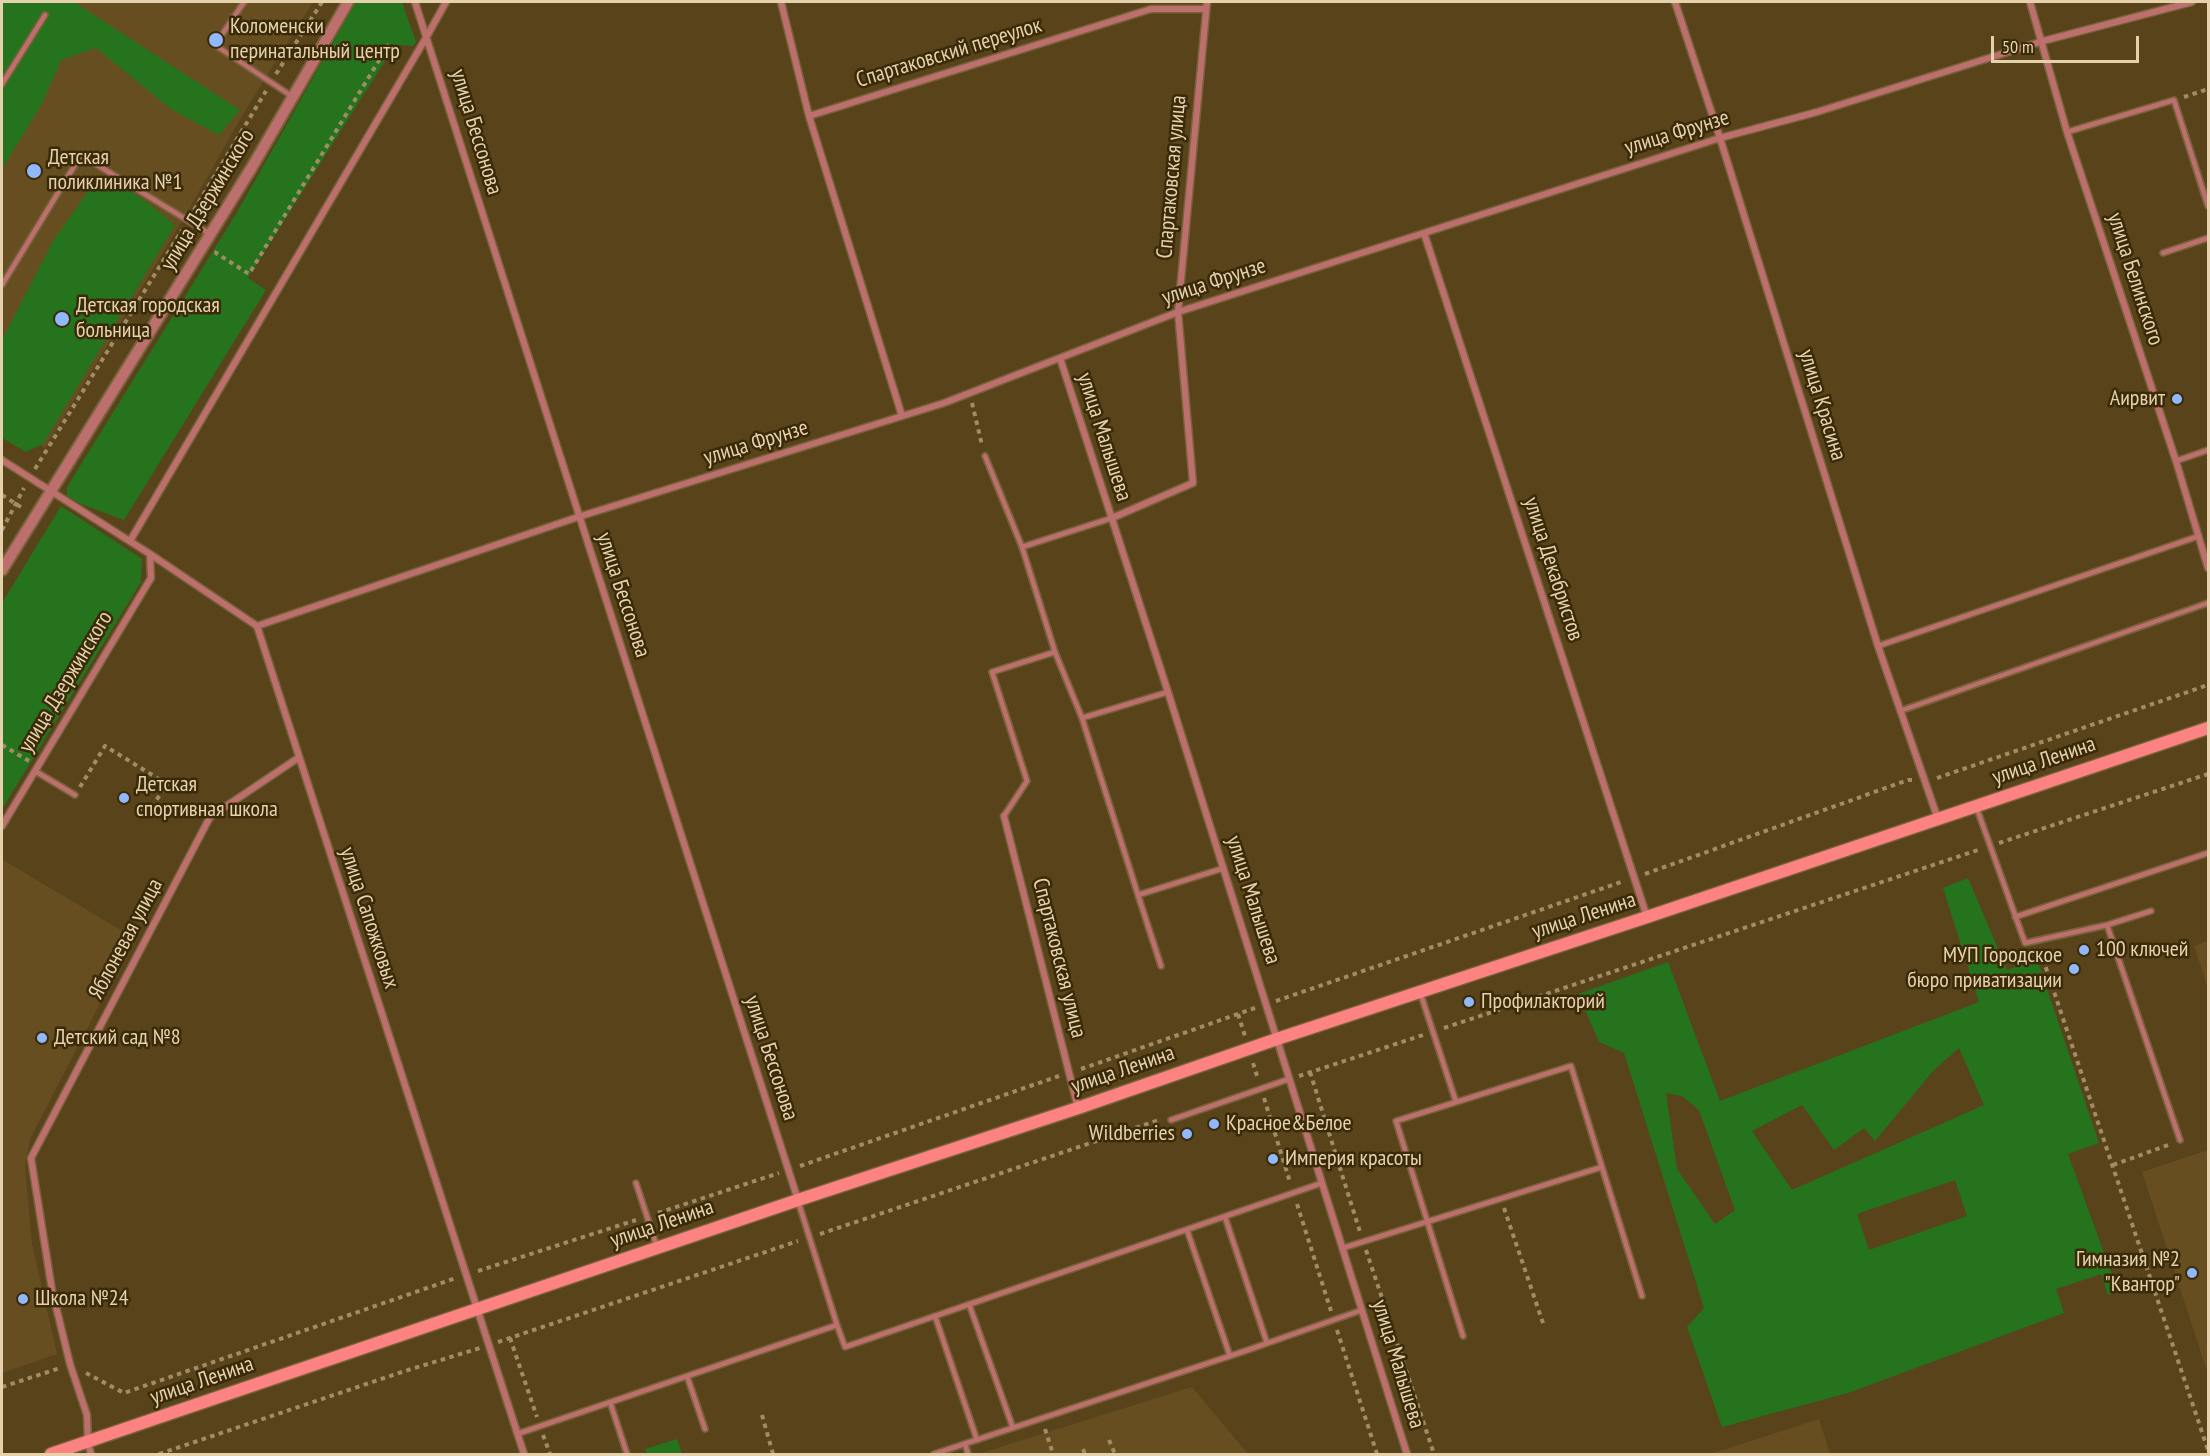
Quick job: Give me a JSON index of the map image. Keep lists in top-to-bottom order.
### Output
{
  "streets": {
    "main road": ["улица Ленина"],
    "street": [
      "Спартаковский переулок",
      "улица Бессонова",
      "улица Фрунзе",
      "Спартаковская улица",
      "улица Дзержинского",
      "улица Белинского",
      "улица Красина",
      "улица Малышева",
      "улица Декабристов",
      "улица Сапожковых",
      "Яблоневая улица"
    ]
  },
  "crossings": [
    ["Спартаковский переулок", "Спартаковская улица"],
    ["улица Бессонова", "улица Фрунзе"],
    ["улица Бессонова", "улица Ленина"],
    ["улица Фрунзе", "Спартаковская улица"],
    ["улица Фрунзе", "улица Белинского"],
    ["улица Фрунзе", "улица Красина"],
    ["улица Фрунзе", "улица Малышева"],
    ["улица Фрунзе", "улица Декабристов"],
    ["улица Фрунзе", "улица Сапожковых"],
    ["Спартаковская улица", "улица Малышева"],
    ["Спартаковская улица", "улица Ленина"],
    ["улица Красина", "улица Ленина"],
    ["улица Малышева", "улица Ленина"],
    ["улица Декабристов", "улица Ленина"],
    ["улица Ленина", "улица Сапожковых"],
    ["улица Ленина", "Яблоневая улица"],
    ["улица Сапожковых", "Яблоневая улица"]
  ],
  "places": [
    "Коломенски перинатальный центр",
    "Детская поликлиника №1",
    "Детская городская больница",
    "Аирвит",
    "Детская спортивная школа",
    "100 ключей",
    "МУП Городское бюро приватизации",
    "Профилакторий",
    "Детский сад №8",
    "Красное&Белое",
    "Wildberries",
    "Империя красоты",
    "Гимназия №2 \"Квантор\"",
    "Школа №24"
  ],
  "scale_bar": "50 m"
}
